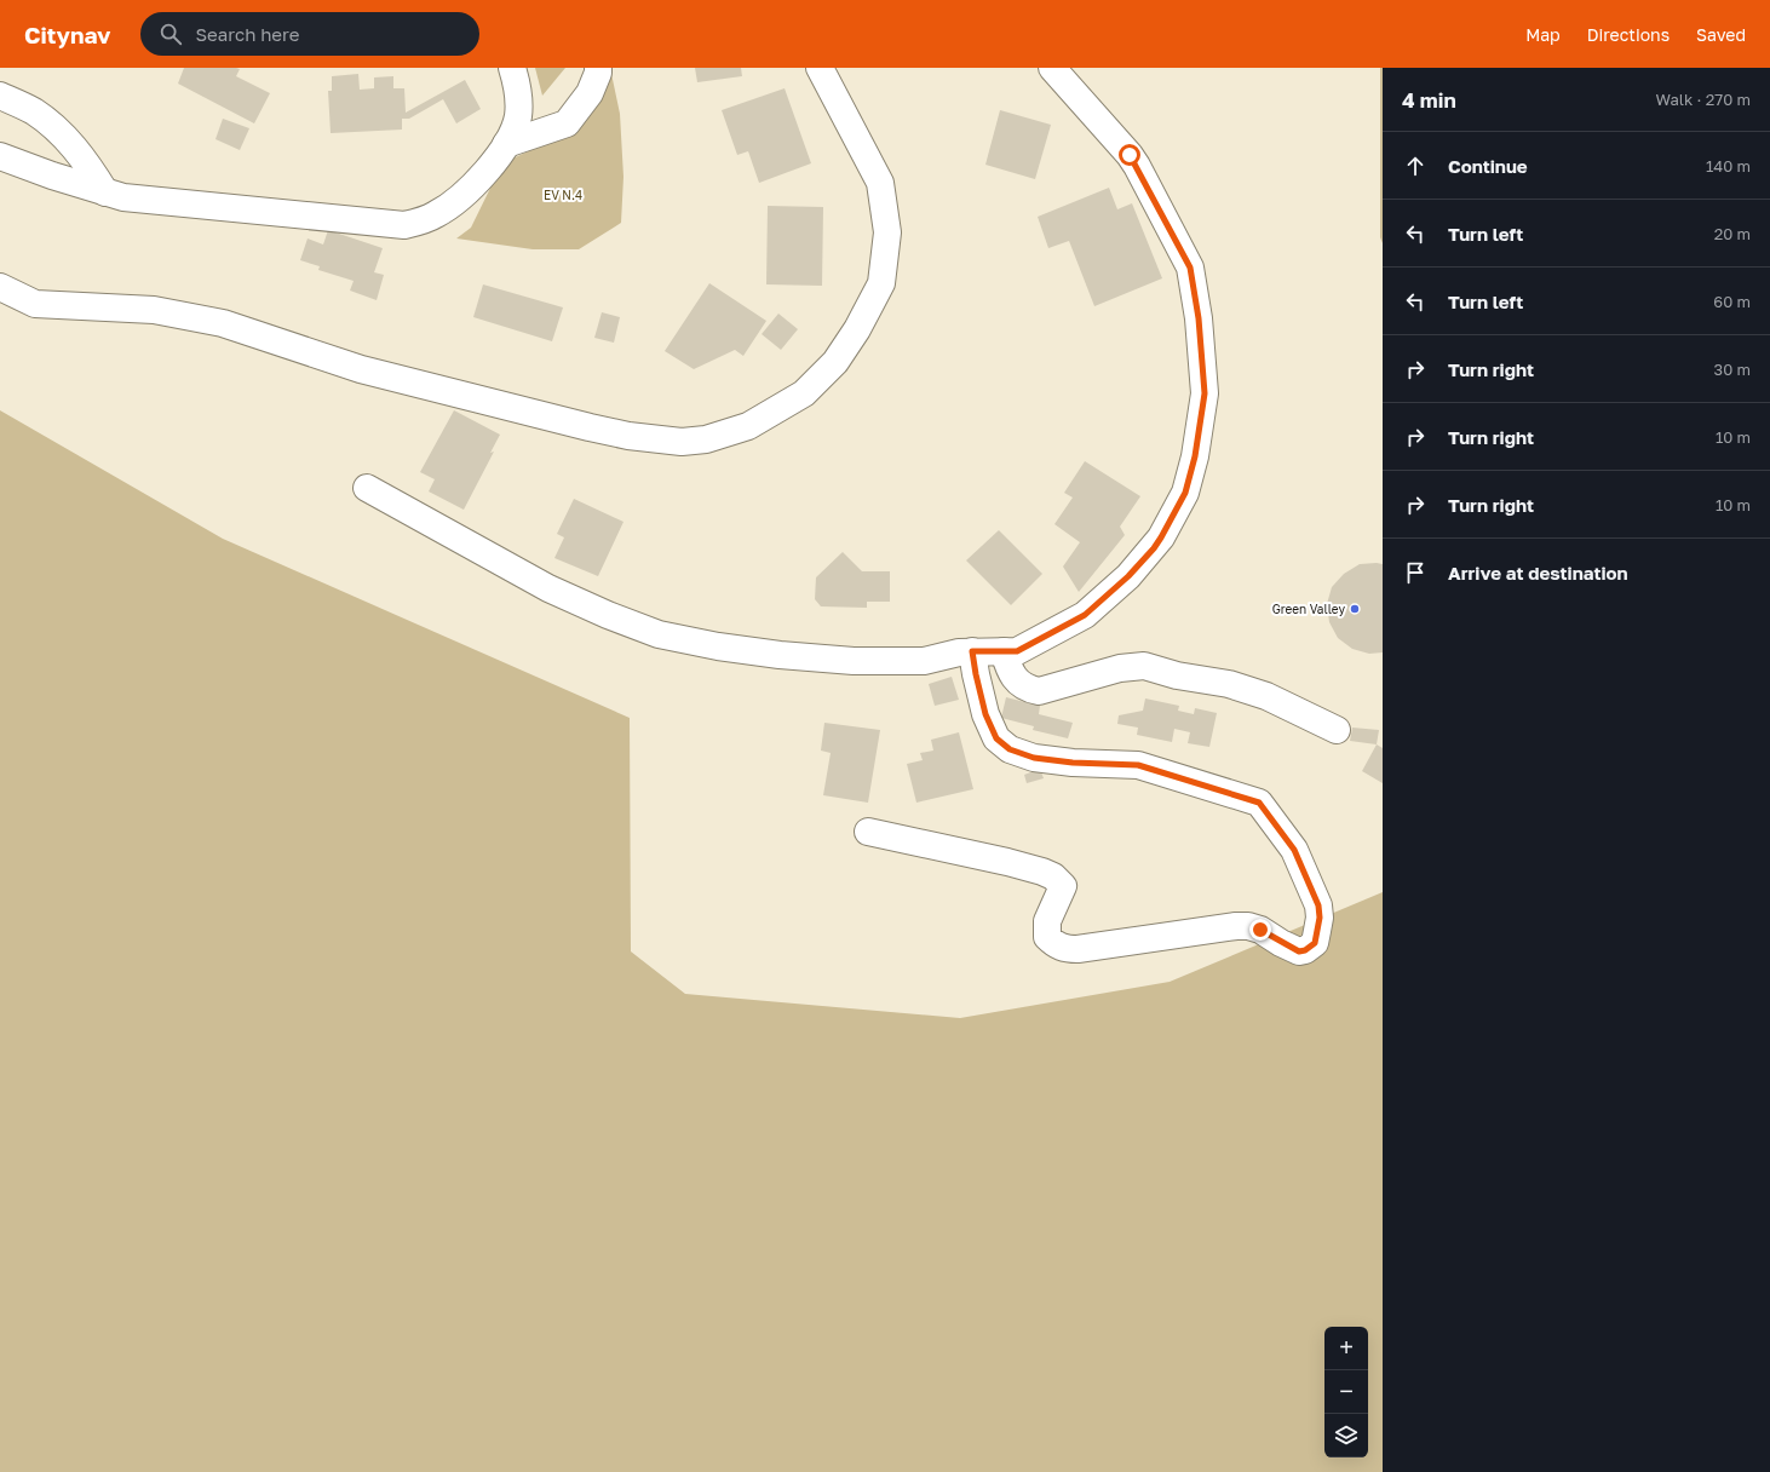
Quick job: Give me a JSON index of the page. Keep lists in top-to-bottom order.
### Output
{
  "parks": ["EV N.4"],
  "places": ["Green Valley"],
  "page": {
    "header": "Citynav",
    "search": "Search here",
    "nav": ["Map", "Directions", "Saved"],
    "heading": ["4 min", "Walk · 270 m"],
    "list": [
      ["Continue", "140 m"],
      ["Turn left", "20 m"],
      ["Turn left", "60 m"],
      ["Turn right", "30 m"],
      ["Turn right", "10 m"],
      ["Turn right", "10 m"],
      "Arrive at destination"
    ],
    "map_buttons": ["+", "−"]
  }
}
